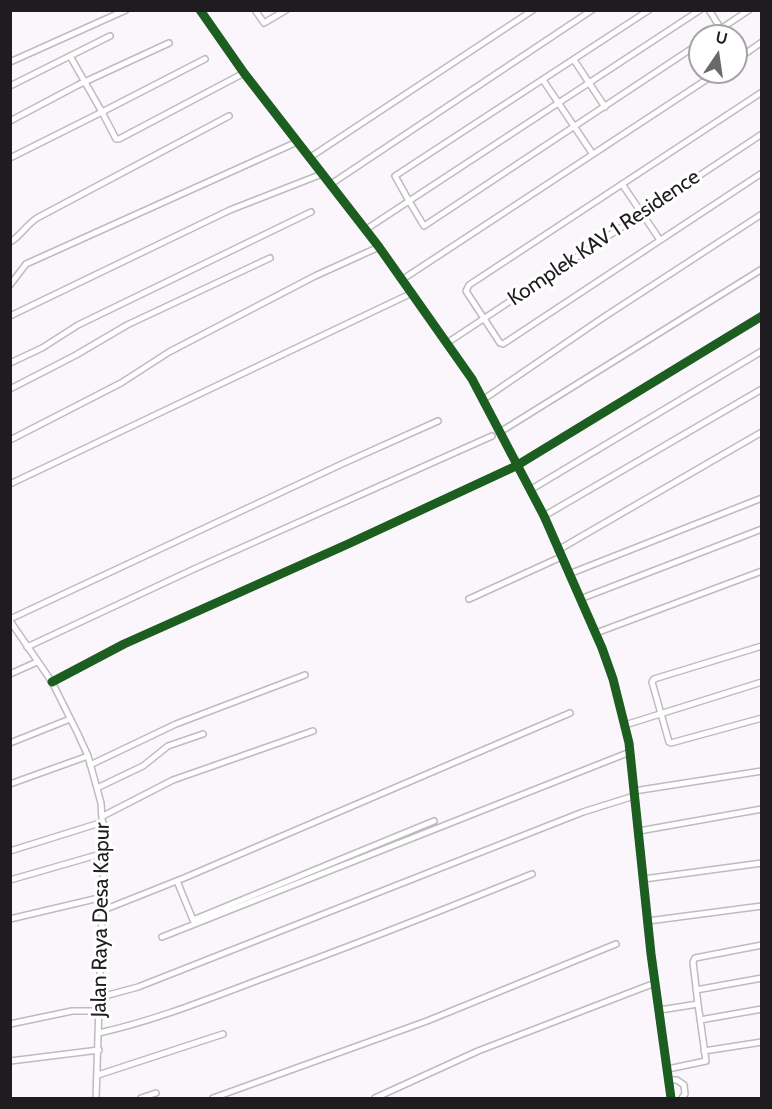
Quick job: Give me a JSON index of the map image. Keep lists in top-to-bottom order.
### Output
{
  "streets": {
    "street": ["Komplek KAV 1 Residence", "Jalan Raya Desa Kapur"]
  },
  "north": "top"
}
